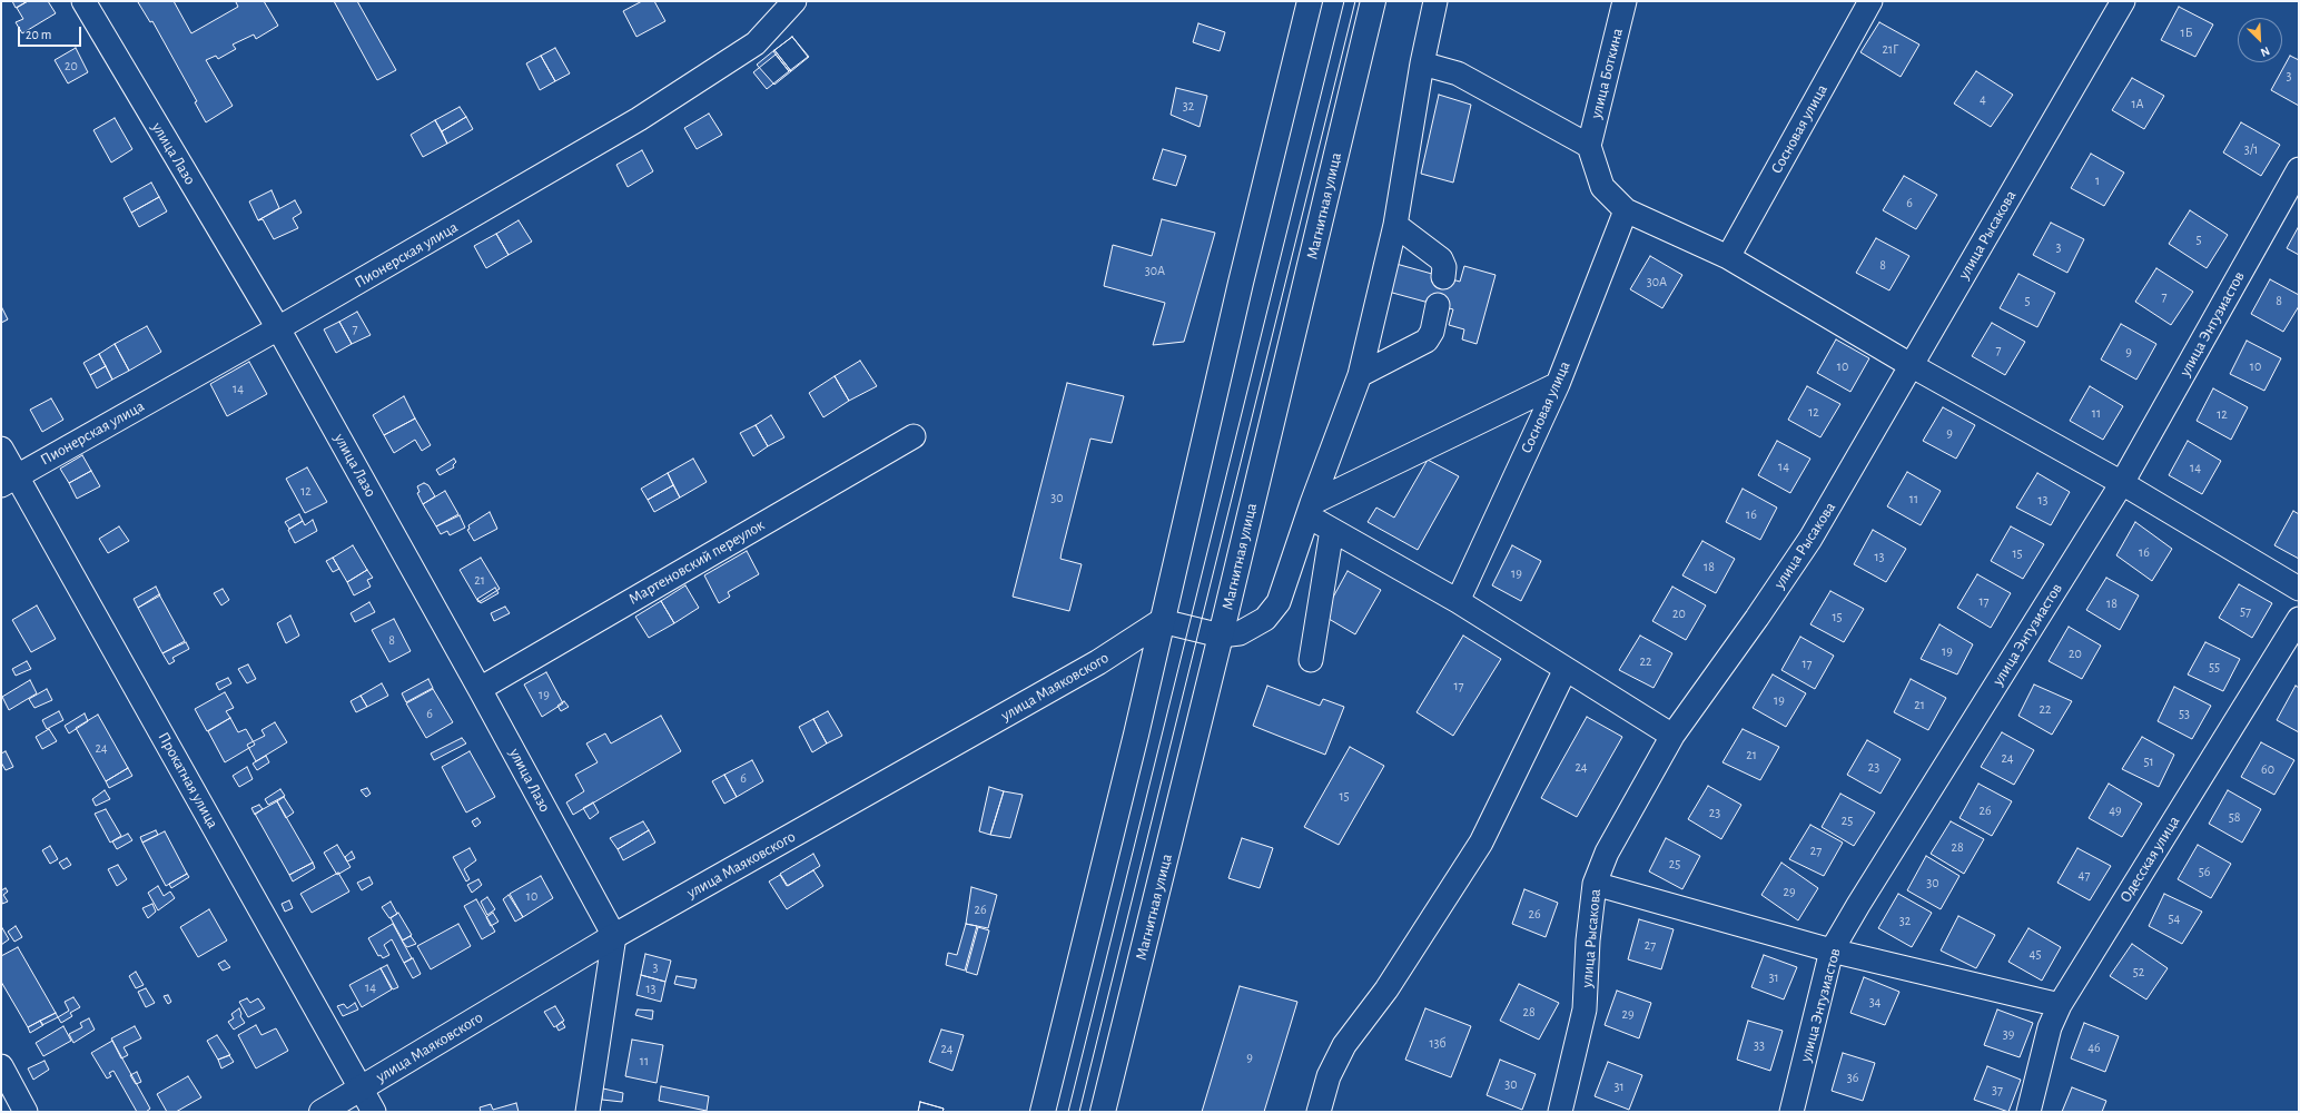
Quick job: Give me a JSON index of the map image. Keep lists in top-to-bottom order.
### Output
{
  "streets": {
    "main road": ["Магнитная улица", "улица Маяковского"],
    "street": [
      "улица Боткина",
      "Сосновая улица",
      "улица Лазо",
      "улица Рысакова",
      "Пионерская улица",
      "улица Энтузиастов",
      "Мартеновский переулок",
      "Прокатная улица",
      "Одесская улица"
    ]
  },
  "crossings": [
    ["улица Лазо", "Пионерская улица"],
    ["улица Лазо", "Мартеновский переулок"],
    ["улица Лазо", "улица Маяковского"],
    ["Пионерская улица", "Прокатная улица"],
    ["улица Маяковского", "Прокатная улица"]
  ],
  "house_numbers": [
    "1Б",
    "21Г",
    "20",
    "3",
    "4",
    "1А",
    "32",
    "3/1",
    "1",
    "6",
    "5",
    "3",
    "8",
    "30А",
    "30А",
    "7",
    "5",
    "8",
    "7",
    "7",
    "9",
    "10",
    "10",
    "14",
    "12",
    "11",
    "12",
    "9",
    "14",
    "14",
    "12",
    "30",
    "11",
    "13",
    "16",
    "16",
    "15",
    "13",
    "18",
    "19",
    "21",
    "17",
    "18",
    "57",
    "20",
    "15",
    "8",
    "19",
    "20",
    "22",
    "17",
    "55",
    "17",
    "19",
    "19",
    "21",
    "22",
    "6",
    "53",
    "24",
    "21",
    "24",
    "51",
    "24",
    "23",
    "60",
    "6",
    "15",
    "26",
    "49",
    "23",
    "58",
    "25",
    "28",
    "27",
    "25",
    "56",
    "47",
    "30",
    "29",
    "10",
    "26",
    "26",
    "54",
    "32",
    "27",
    "45",
    "3",
    "52",
    "31",
    "14",
    "13",
    "34",
    "28",
    "29",
    "39",
    "13б",
    "33",
    "46",
    "24",
    "9",
    "11",
    "36",
    "30",
    "31",
    "37"
  ],
  "scale_bar": "20 m",
  "north": "bottom right"
}
